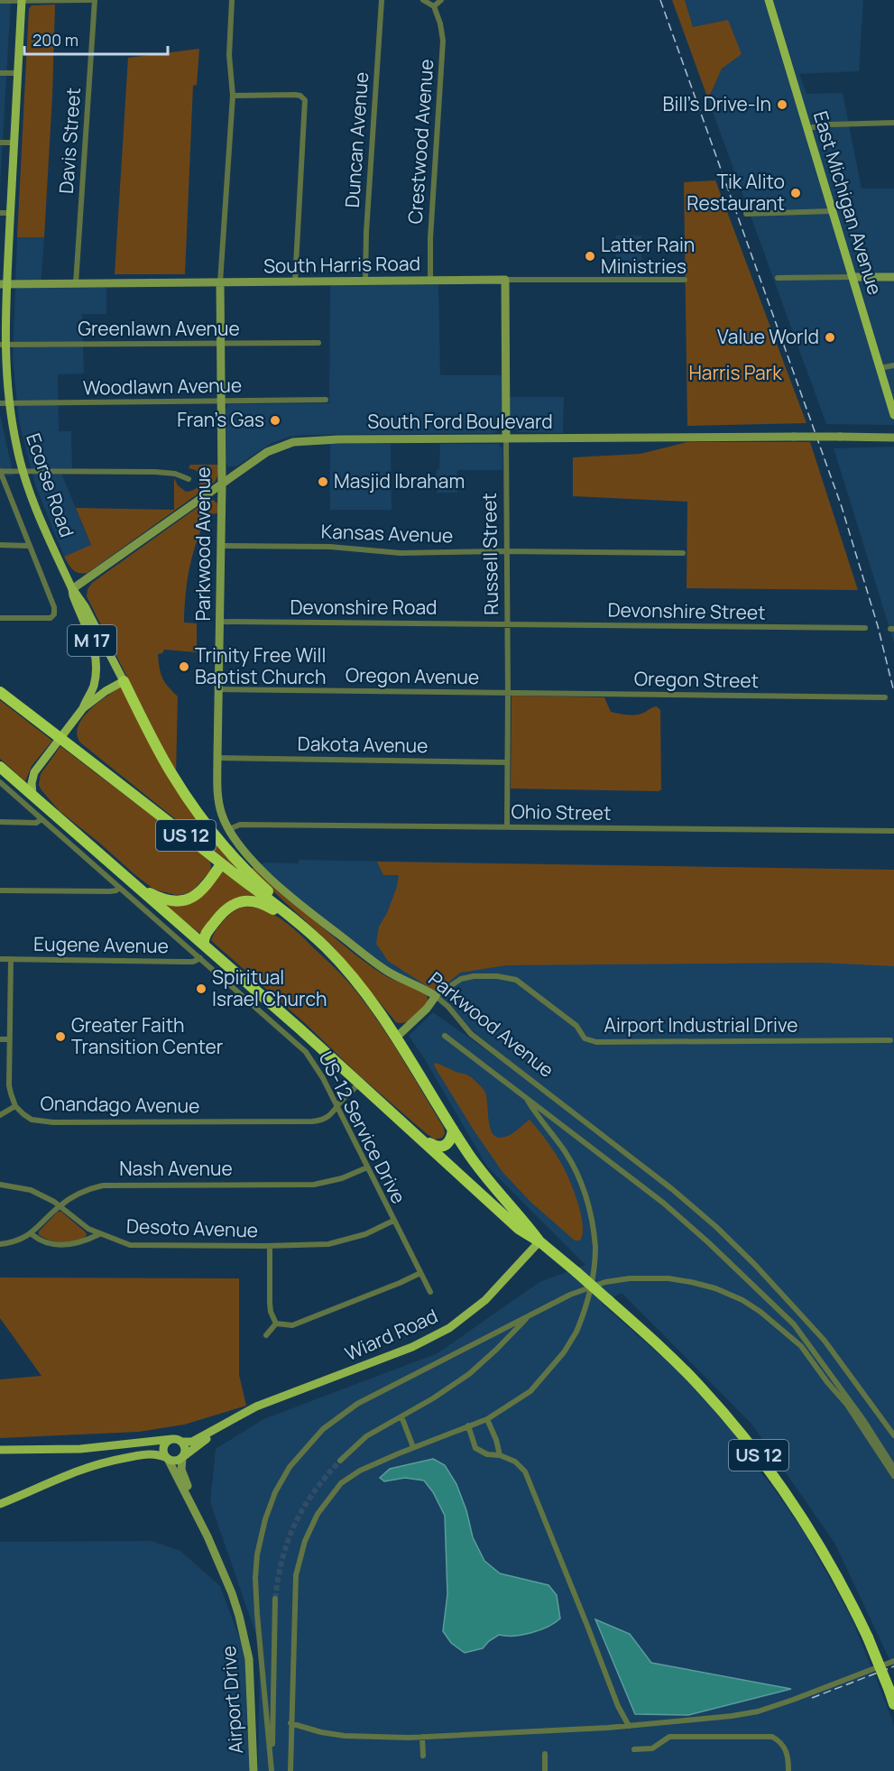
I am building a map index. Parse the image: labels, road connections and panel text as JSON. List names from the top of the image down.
{
  "streets": {
    "highway": ["US 12"],
    "main road": [
      "East Michigan Avenue",
      "Ecorse Road",
      "M 17",
      "Wiard Road"
    ],
    "street": [
      "Duncan Avenue",
      "Davis Street",
      "Crestwood Avenue",
      "South Harris Road",
      "Greenlawn Avenue",
      "Woodlawn Avenue",
      "South Ford Boulevard",
      "Kansas Avenue",
      "Parkwood Avenue",
      "Russell Street",
      "Devonshire Road",
      "Devonshire Street",
      "Oregon Avenue",
      "Oregon Street",
      "Dakota Avenue",
      "Ohio Street",
      "Eugene Avenue",
      "Airport Industrial Drive",
      "Onandago Avenue",
      "US-12 Service Drive",
      "Nash Avenue",
      "Desoto Avenue",
      "Airport Drive"
    ]
  },
  "crossings": [
    ["Duncan Avenue", "South Harris Road"],
    ["Davis Street", "South Harris Road"],
    ["Crestwood Avenue", "South Harris Road"],
    ["South Harris Road", "Ecorse Road"],
    ["South Harris Road", "Parkwood Avenue"],
    ["South Harris Road", "Russell Street"],
    ["Greenlawn Avenue", "Ecorse Road"],
    ["Greenlawn Avenue", "Parkwood Avenue"],
    ["Woodlawn Avenue", "Ecorse Road"],
    ["Woodlawn Avenue", "Parkwood Avenue"],
    ["South Ford Boulevard", "Ecorse Road"],
    ["South Ford Boulevard", "Parkwood Avenue"],
    ["South Ford Boulevard", "Russell Street"],
    ["Ecorse Road", "US 12"],
    ["Kansas Avenue", "Parkwood Avenue"],
    ["Kansas Avenue", "Russell Street"],
    ["Parkwood Avenue", "Devonshire Road"],
    ["Parkwood Avenue", "Oregon Avenue"],
    ["Parkwood Avenue", "Dakota Avenue"],
    ["Parkwood Avenue", "Ohio Street"],
    ["Parkwood Avenue", "Airport Industrial Drive"],
    ["Russell Street", "Devonshire Road"],
    ["Russell Street", "Devonshire Street"],
    ["Russell Street", "Oregon Avenue"],
    ["Russell Street", "Oregon Street"],
    ["Russell Street", "Dakota Avenue"],
    ["Russell Street", "Ohio Street"],
    ["Devonshire Road", "Devonshire Street"],
    ["Oregon Avenue", "Oregon Street"],
    ["US 12", "Airport Industrial Drive"],
    ["US 12", "Onandago Avenue"],
    ["US 12", "Wiard Road"],
    ["Eugene Avenue", "Onandago Avenue"],
    ["Eugene Avenue", "US-12 Service Drive"],
    ["Onandago Avenue", "US-12 Service Drive"],
    ["US-12 Service Drive", "Nash Avenue"],
    ["US-12 Service Drive", "Desoto Avenue"],
    ["Nash Avenue", "Desoto Avenue"],
    ["Wiard Road", "Airport Drive"]
  ],
  "parks": ["Harris Park"],
  "places": [
    "Bill's Drive-In",
    "Tik Alito Restaurant",
    "Latter Rain Ministries",
    "Value World",
    "Fran's Gas",
    "Masjid Ibraham",
    "Trinity Free Will Baptist Church",
    "Spiritual Israel Church",
    "Greater Faith Transition Center"
  ],
  "scale_bar": "200 m"
}
